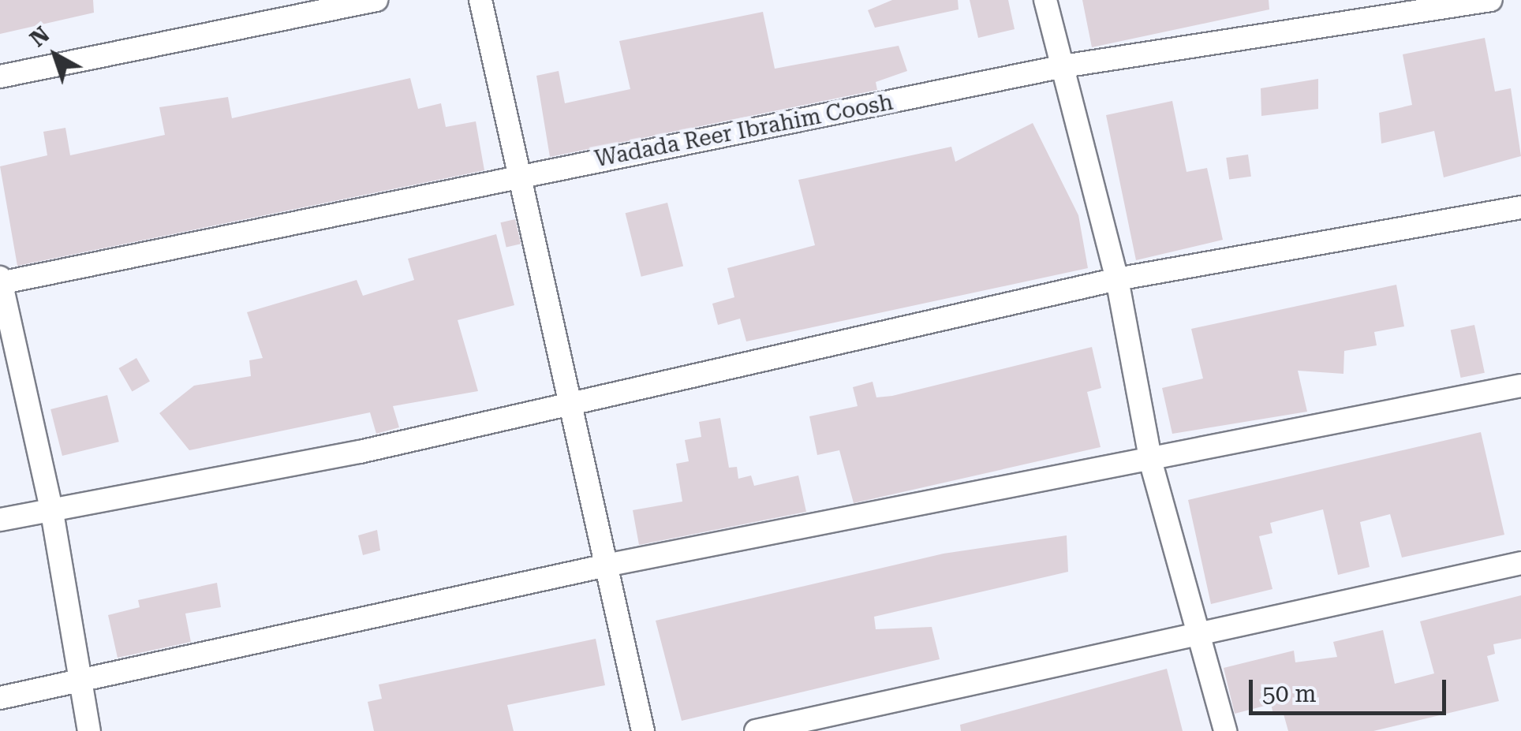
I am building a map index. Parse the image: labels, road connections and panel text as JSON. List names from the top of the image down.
{
  "streets": {
    "street": ["Wadada Reer Ibrahim Coosh"]
  },
  "scale_bar": "50 m",
  "north": "top left"
}
